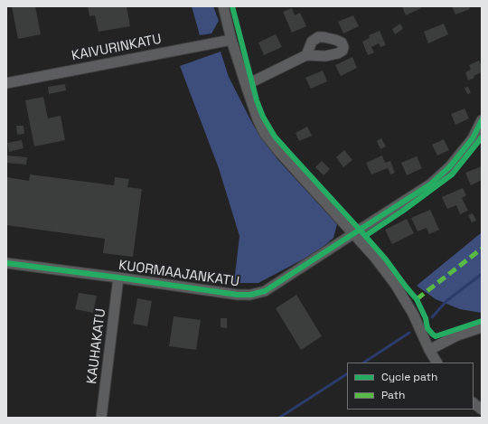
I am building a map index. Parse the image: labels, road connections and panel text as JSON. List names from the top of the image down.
{
  "streets": {
    "street": ["KAIVURINKATU", "KUORMAAJANKATU", "KAUHAKATU"]
  },
  "crossings": [
    ["KUORMAAJANKATU", "KAUHAKATU"]
  ],
  "legend": ["Cycle path", "Path"]
}
